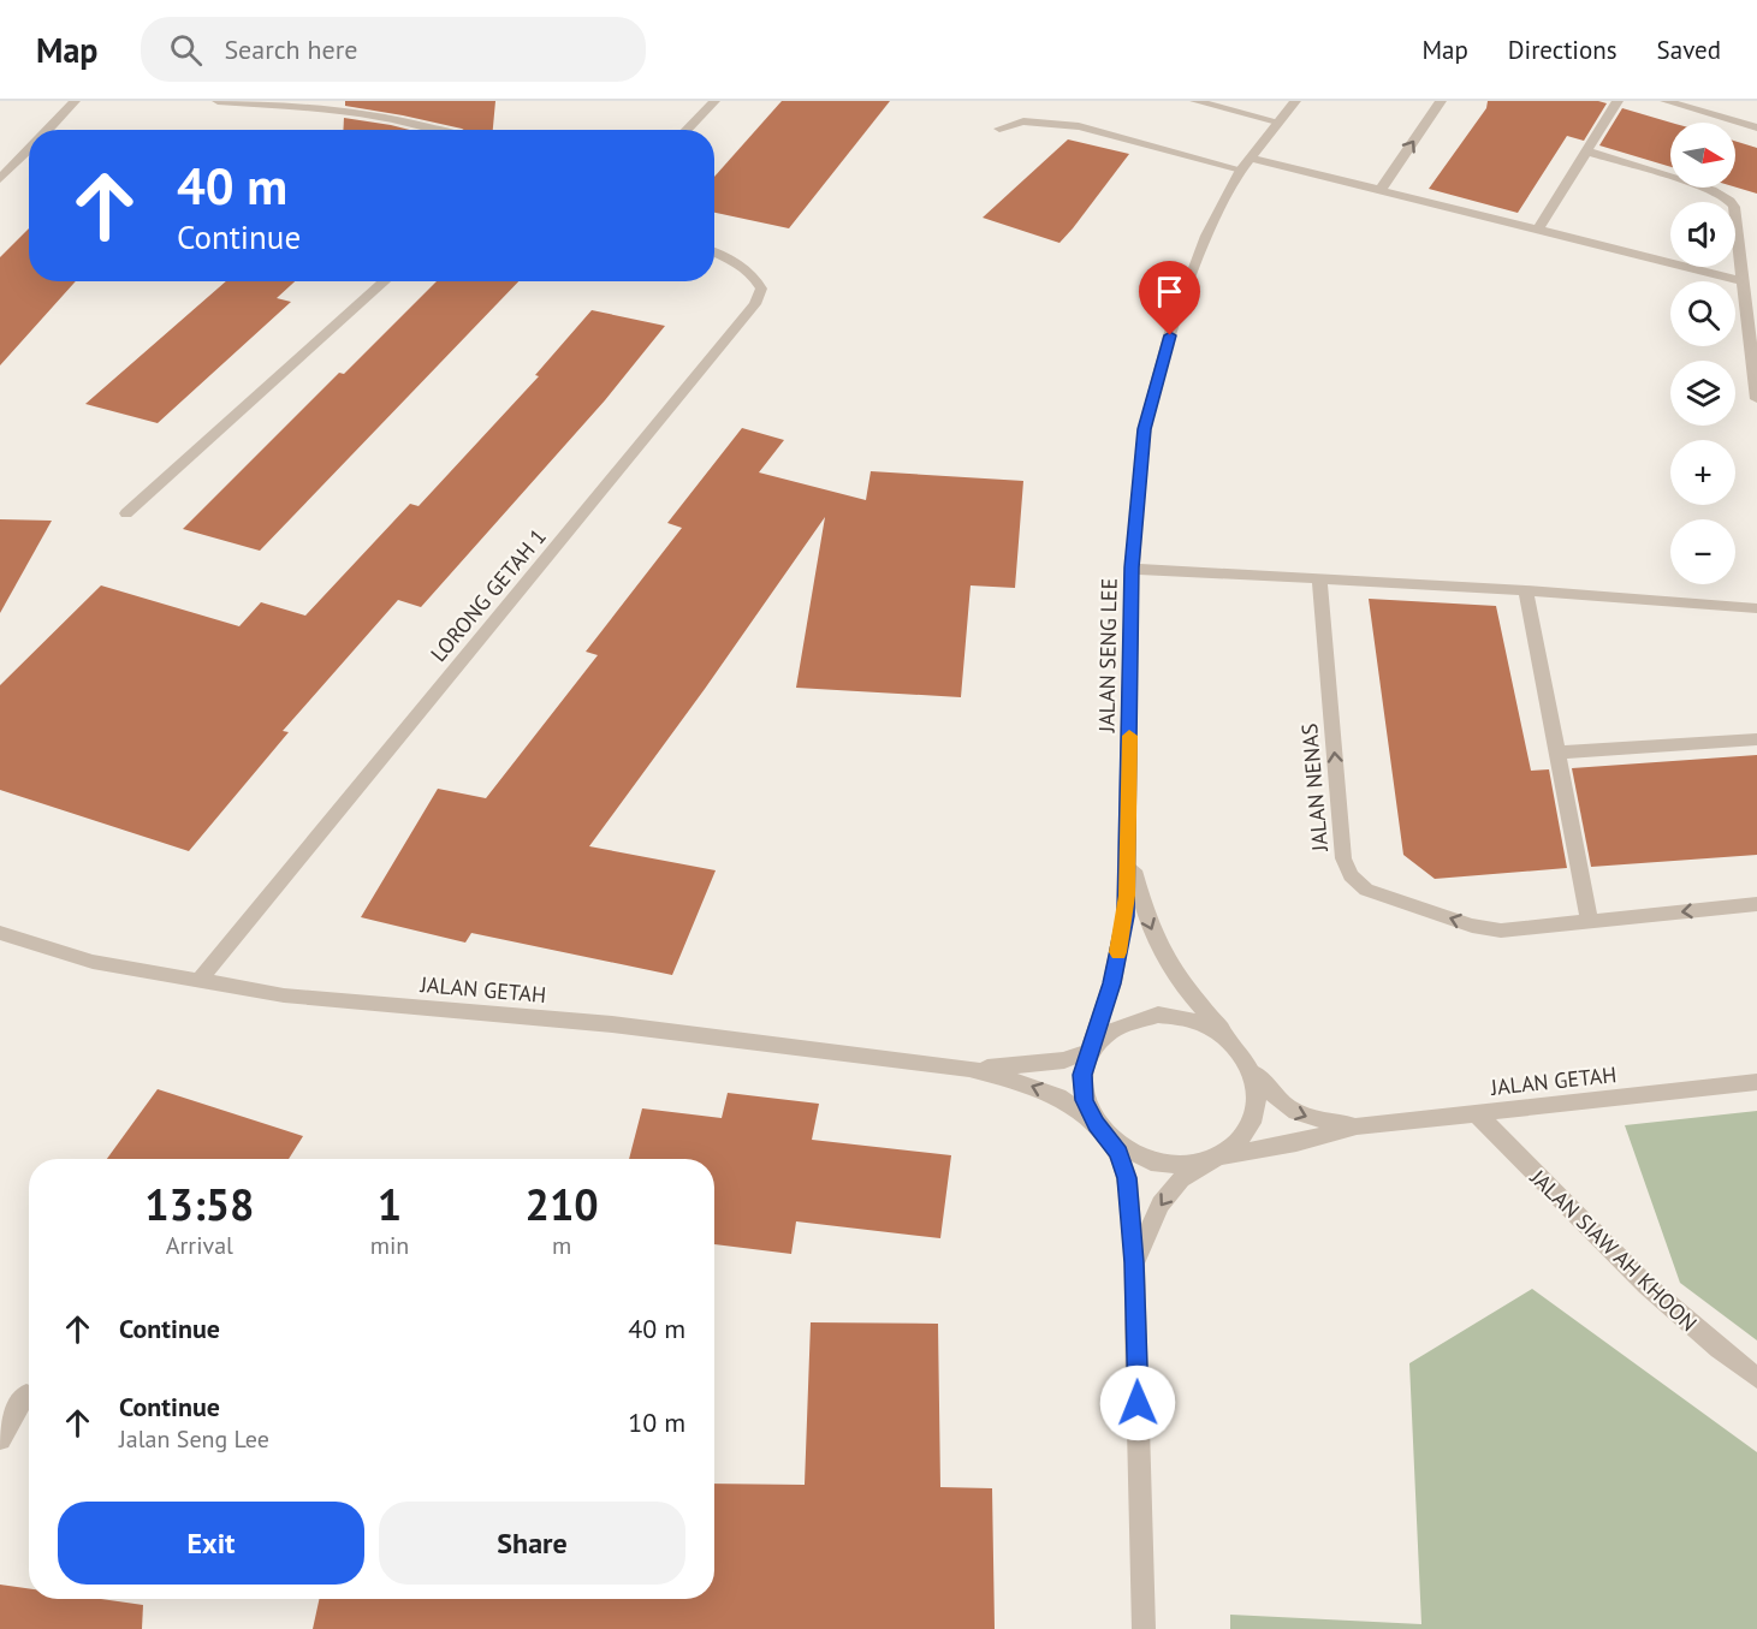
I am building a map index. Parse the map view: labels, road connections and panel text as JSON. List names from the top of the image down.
{
  "streets": {
    "street": [
      "LORONG GETAH 1",
      "JALAN SENG LEE",
      "JALAN NENAS",
      "JALAN GETAH",
      "JALAN SIAW AH KHOON"
    ]
  },
  "crossings": [
    ["LORONG GETAH 1", "JALAN GETAH"],
    ["JALAN SENG LEE", "JALAN GETAH"],
    ["JALAN GETAH", "JALAN SIAW AH KHOON"]
  ],
  "north": "right",
  "page": {
    "header": "Map",
    "search": "Search here",
    "nav": ["Map", "Directions", "Saved"],
    "map_buttons": ["+", "−"],
    "turn": ["40 m", "Continue"],
    "eta": [
      "13:58",
      "Arrival",
      "1",
      "min",
      "210",
      "m"
    ],
    "list": [
      {
        "name": "Continue",
        "value": "40 m"
      },
      {
        "name": "Continue",
        "note": "Jalan Seng Lee",
        "value": "10 m"
      }
    ],
    "buttons": ["Exit", "Share"]
  }
}
